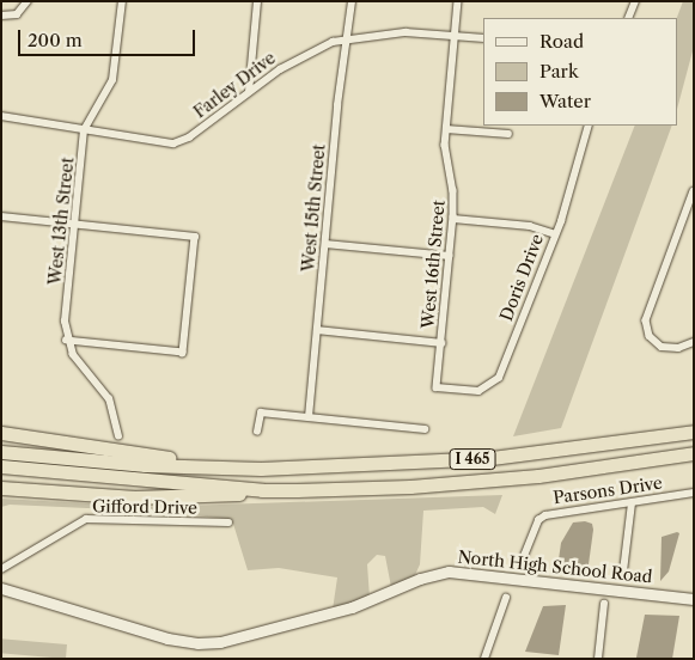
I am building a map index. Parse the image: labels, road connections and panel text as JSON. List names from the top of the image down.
{
  "streets": {
    "highway": ["I 465"],
    "street": [
      "Farley Drive",
      "West 15th Street",
      "West 13th Street",
      "West 16th Street",
      "Doris Drive",
      "Parsons Drive",
      "Gifford Drive",
      "North High School Road"
    ]
  },
  "crossings": [
    ["Farley Drive", "West 15th Street"],
    ["Farley Drive", "West 13th Street"],
    ["Farley Drive", "West 16th Street"],
    ["West 16th Street", "Doris Drive"]
  ],
  "legend": ["Road", "Park", "Water"],
  "scale_bar": "200 m"
}
